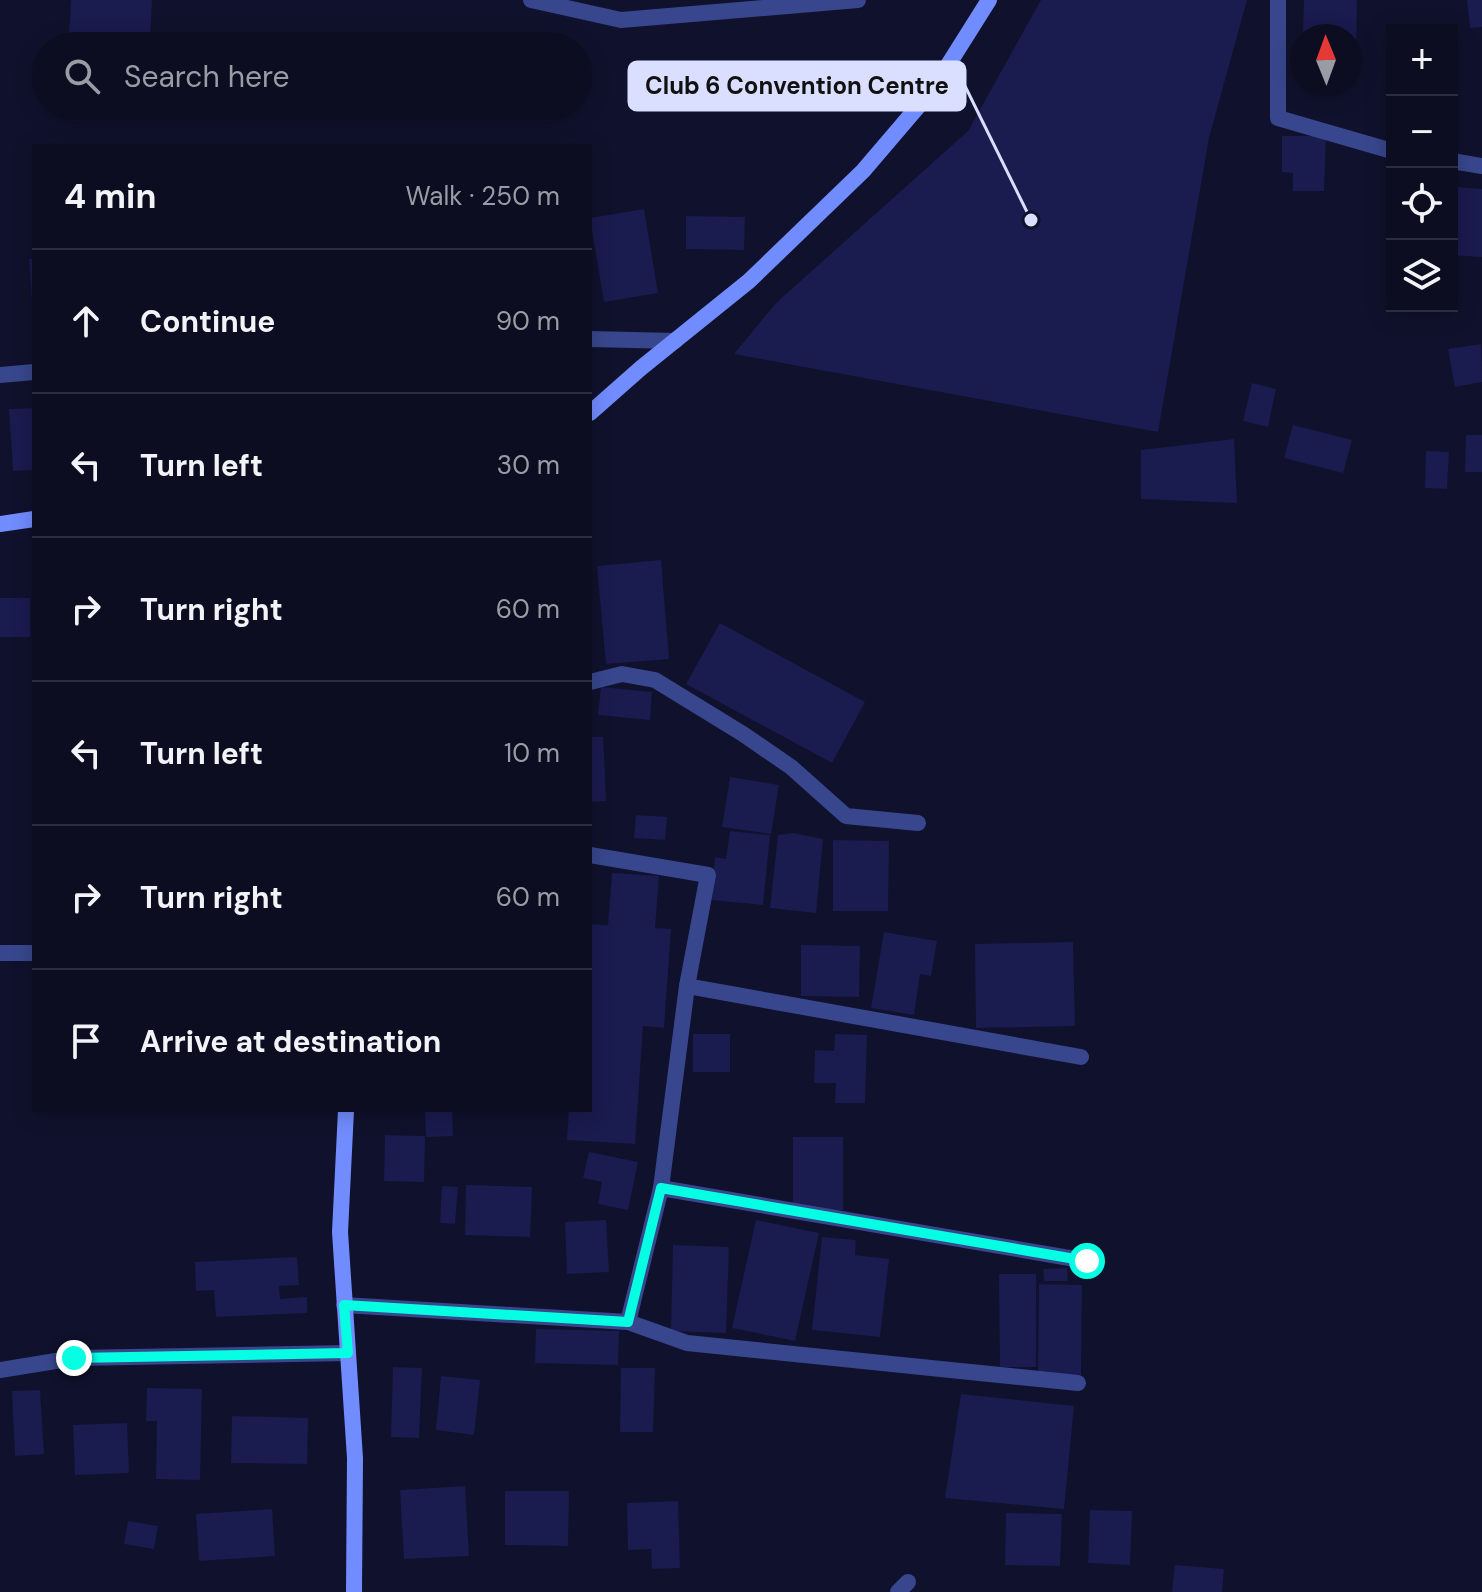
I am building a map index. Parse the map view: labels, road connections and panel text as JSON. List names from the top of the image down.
{
  "places": ["Club 6 Convention Centre"],
  "north": "top",
  "page": {
    "map_buttons": ["+", "−"],
    "search": "Search here",
    "heading": ["4 min", "Walk · 250 m"],
    "list": [
      ["Continue", "90 m"],
      ["Turn left", "30 m"],
      ["Turn right", "60 m"],
      ["Turn left", "10 m"],
      ["Turn right", "60 m"],
      "Arrive at destination"
    ]
  }
}
